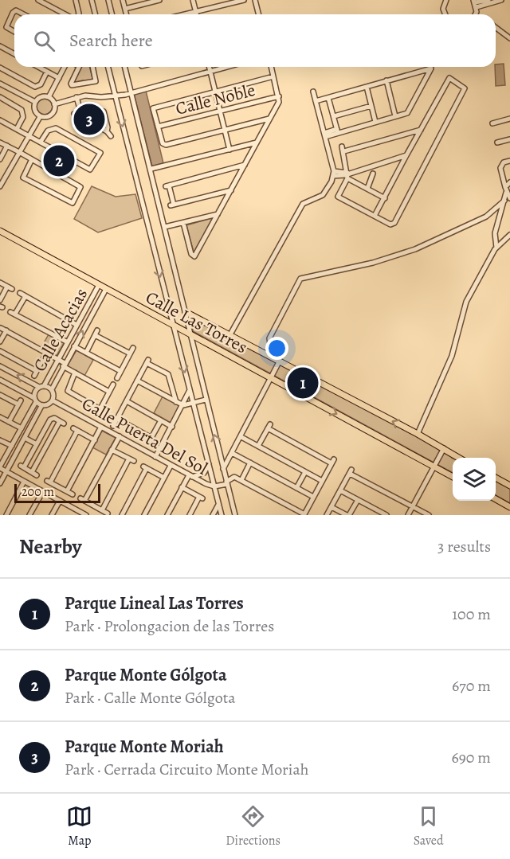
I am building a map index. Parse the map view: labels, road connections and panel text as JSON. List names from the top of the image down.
{
  "streets": {
    "main road": ["Calle Las Torres"],
    "street": ["Calle Noble", "Calle Acacias", "Calle Puerta Del Sol"]
  },
  "crossings": [
    ["Calle Las Torres", "Calle Acacias"],
    ["Calle Acacias", "Calle Puerta Del Sol"]
  ],
  "scale_bar": "200 m",
  "page": {
    "search": "Search here",
    "pins": ["3", "2", "1"],
    "scale": "200 m",
    "heading": ["Nearby", "3 results"],
    "list": [
      {
        "mark": "1",
        "name": "Parque Lineal Las Torres",
        "note": "Park · Prolongacion de las Torres",
        "value": "100 m"
      },
      {
        "mark": "2",
        "name": "Parque Monte Gólgota",
        "note": "Park · Calle Monte Gólgota",
        "value": "670 m"
      },
      {
        "mark": "3",
        "name": "Parque Monte Moriah",
        "note": "Park · Cerrada Circuito Monte Moriah",
        "value": "690 m"
      }
    ],
    "nav": ["Map", "Directions", "Saved"]
  }
}
